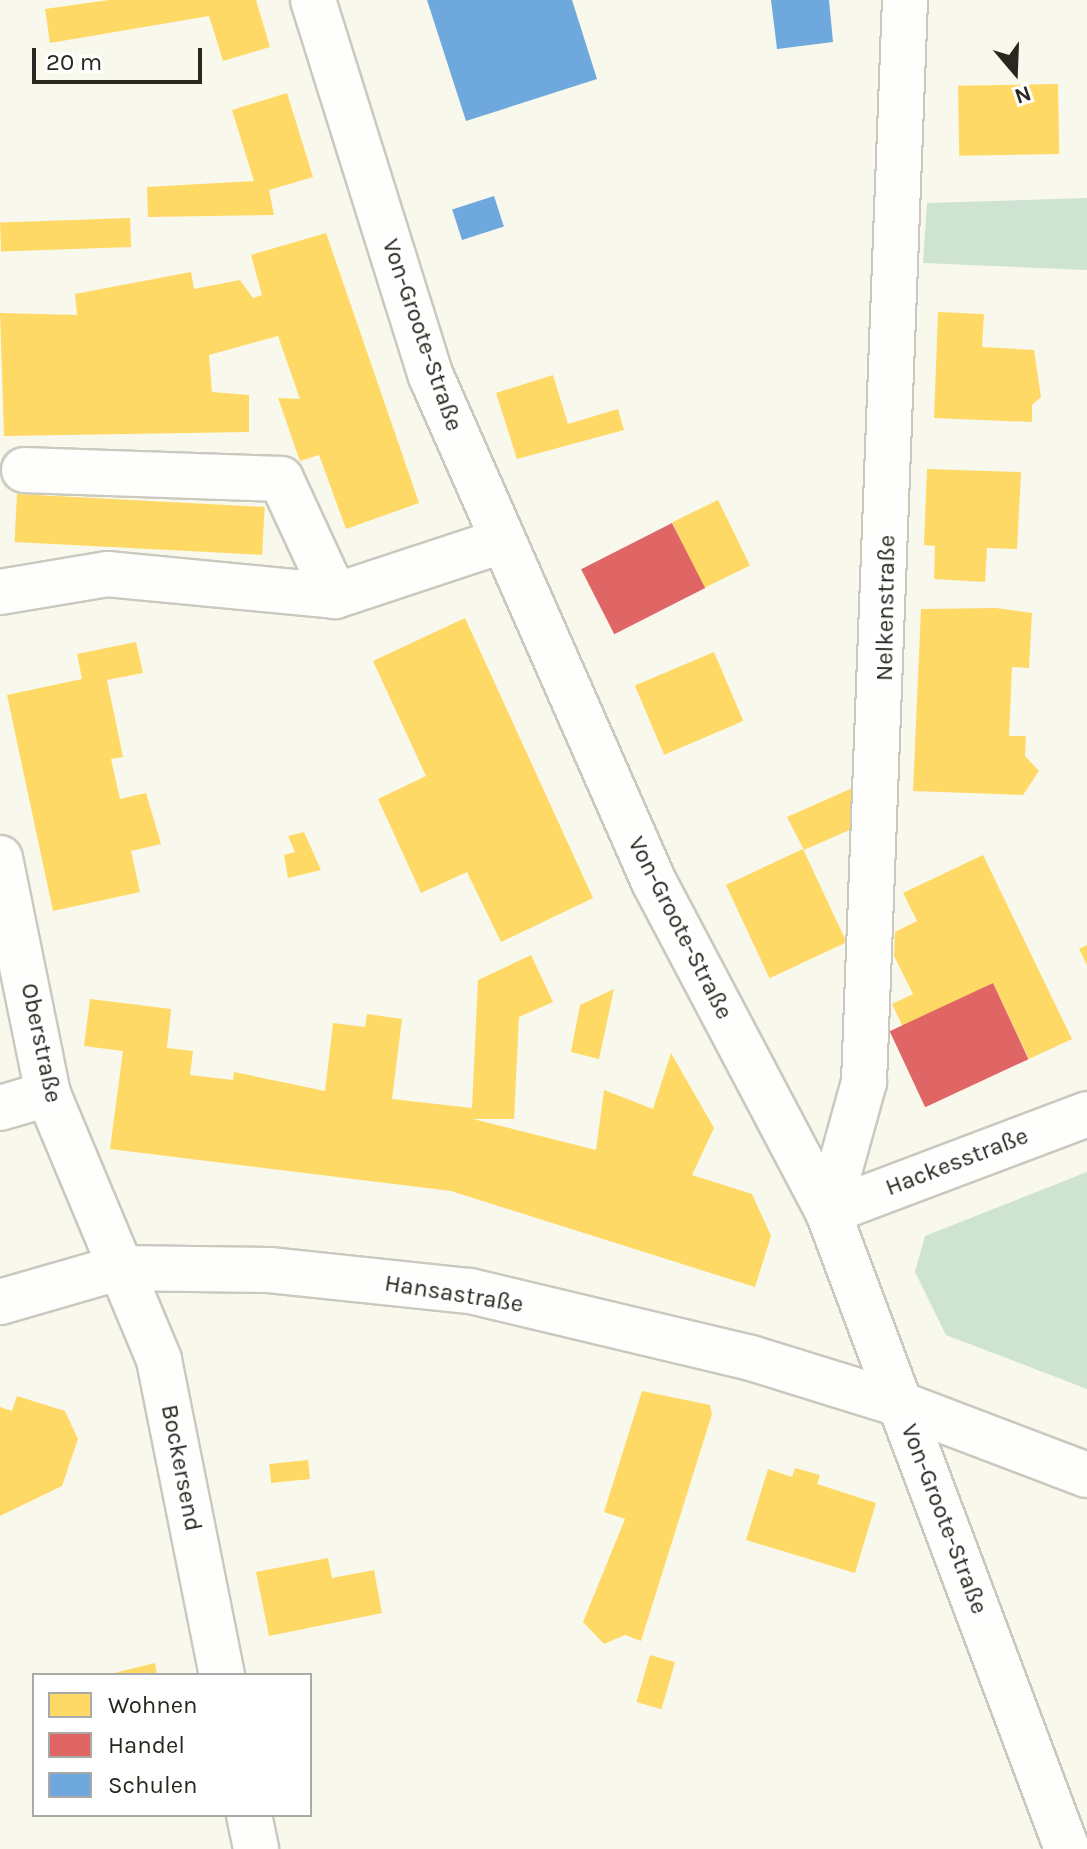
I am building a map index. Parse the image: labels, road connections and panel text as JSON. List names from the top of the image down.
{
  "streets": {
    "street": [
      "Von-Groote-Straße",
      "Nelkenstraße",
      "Oberstraße",
      "Hackesstraße",
      "Hansastraße",
      "Bockersend"
    ]
  },
  "crossings": [
    ["Von-Groote-Straße", "Nelkenstraße"],
    ["Von-Groote-Straße", "Hackesstraße"],
    ["Von-Groote-Straße", "Hansastraße"],
    ["Nelkenstraße", "Hackesstraße"],
    ["Oberstraße", "Hansastraße"],
    ["Oberstraße", "Bockersend"],
    ["Hansastraße", "Bockersend"]
  ],
  "legend": ["Wohnen", "Handel", "Schulen"],
  "scale_bar": "20 m",
  "north": "bottom"
}
